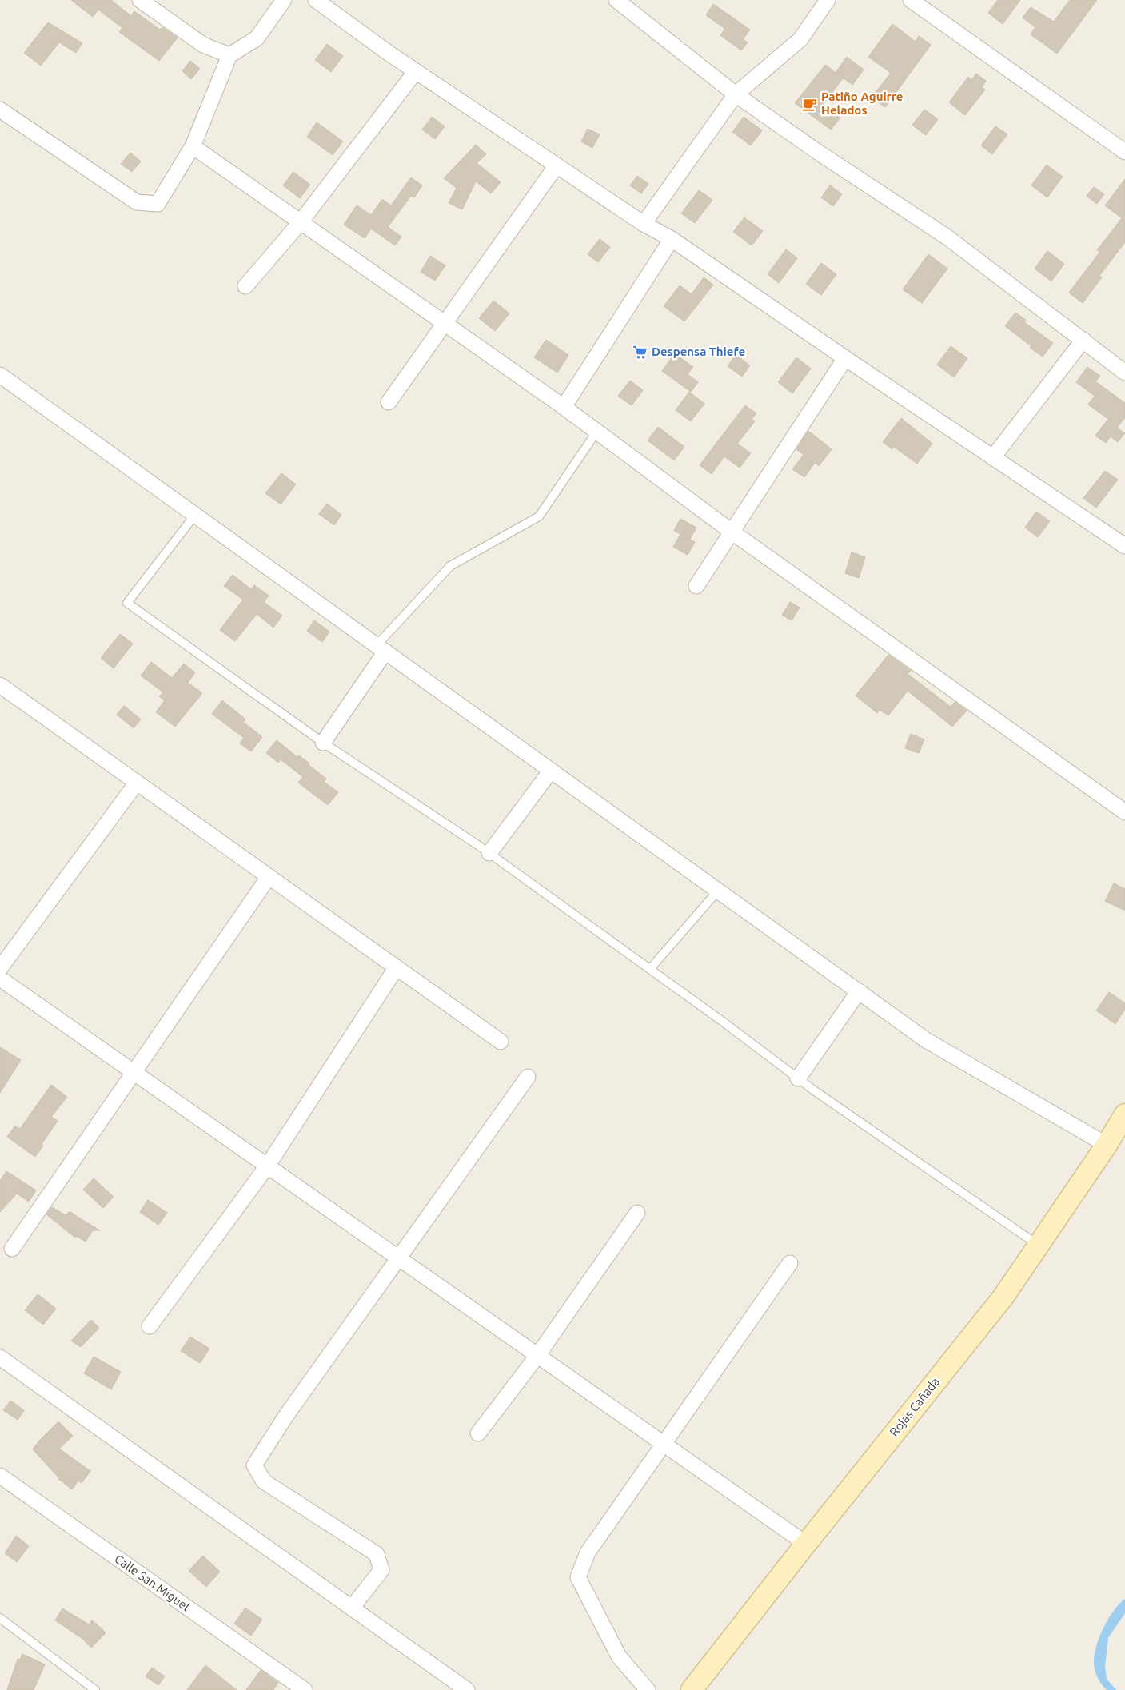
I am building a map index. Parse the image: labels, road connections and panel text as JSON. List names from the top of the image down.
{
  "streets": {
    "main road": ["Rojas Cañada"],
    "street": ["Calle San Miguel"]
  },
  "places": {
    "cafe": ["Patiño Aguirre Helados"],
    "supermarket": ["Despensa Thiefe"]
  }
}
